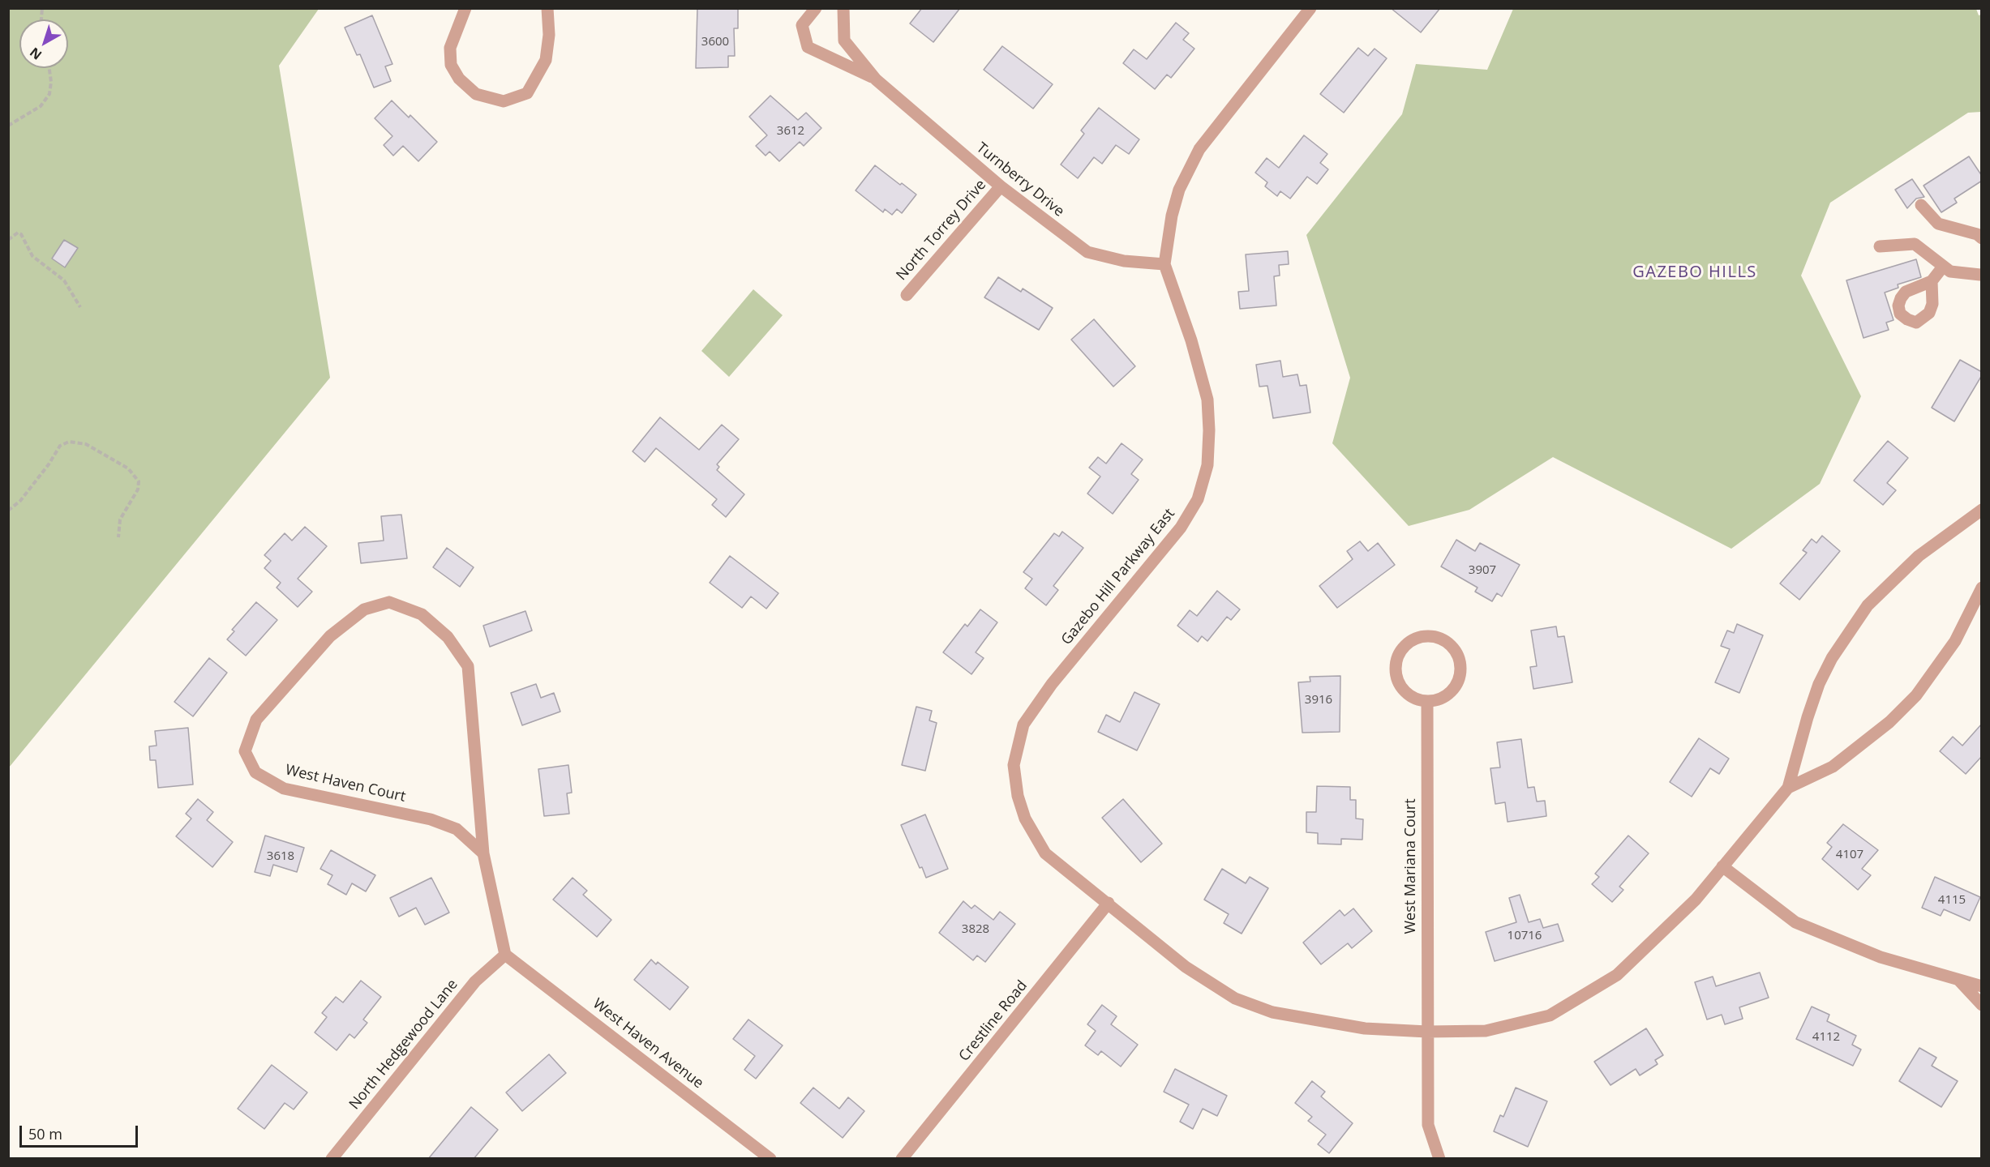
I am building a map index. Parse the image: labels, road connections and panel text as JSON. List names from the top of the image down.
{
  "streets": {
    "street": [
      "Turnberry Drive",
      "North Torrey Drive",
      "Gazebo Hill Parkway East",
      "West Haven Court",
      "West Mariana Court",
      "Crestline Road",
      "West Haven Avenue",
      "North Hedgewood Lane"
    ]
  },
  "crossings": [
    ["Turnberry Drive", "North Torrey Drive"],
    ["Turnberry Drive", "Gazebo Hill Parkway East"],
    ["Gazebo Hill Parkway East", "West Mariana Court"],
    ["Gazebo Hill Parkway East", "Crestline Road"],
    ["West Haven Court", "West Haven Avenue"],
    ["West Haven Court", "North Hedgewood Lane"],
    ["West Haven Avenue", "North Hedgewood Lane"]
  ],
  "districts": ["GAZEBO HILLS"],
  "house_numbers": [
    "3600",
    "3612",
    "3907",
    "3916",
    "4107",
    "3618",
    "4115",
    "3828",
    "10716",
    "4112"
  ],
  "scale_bar": "50 m",
  "north": "bottom left"
}
